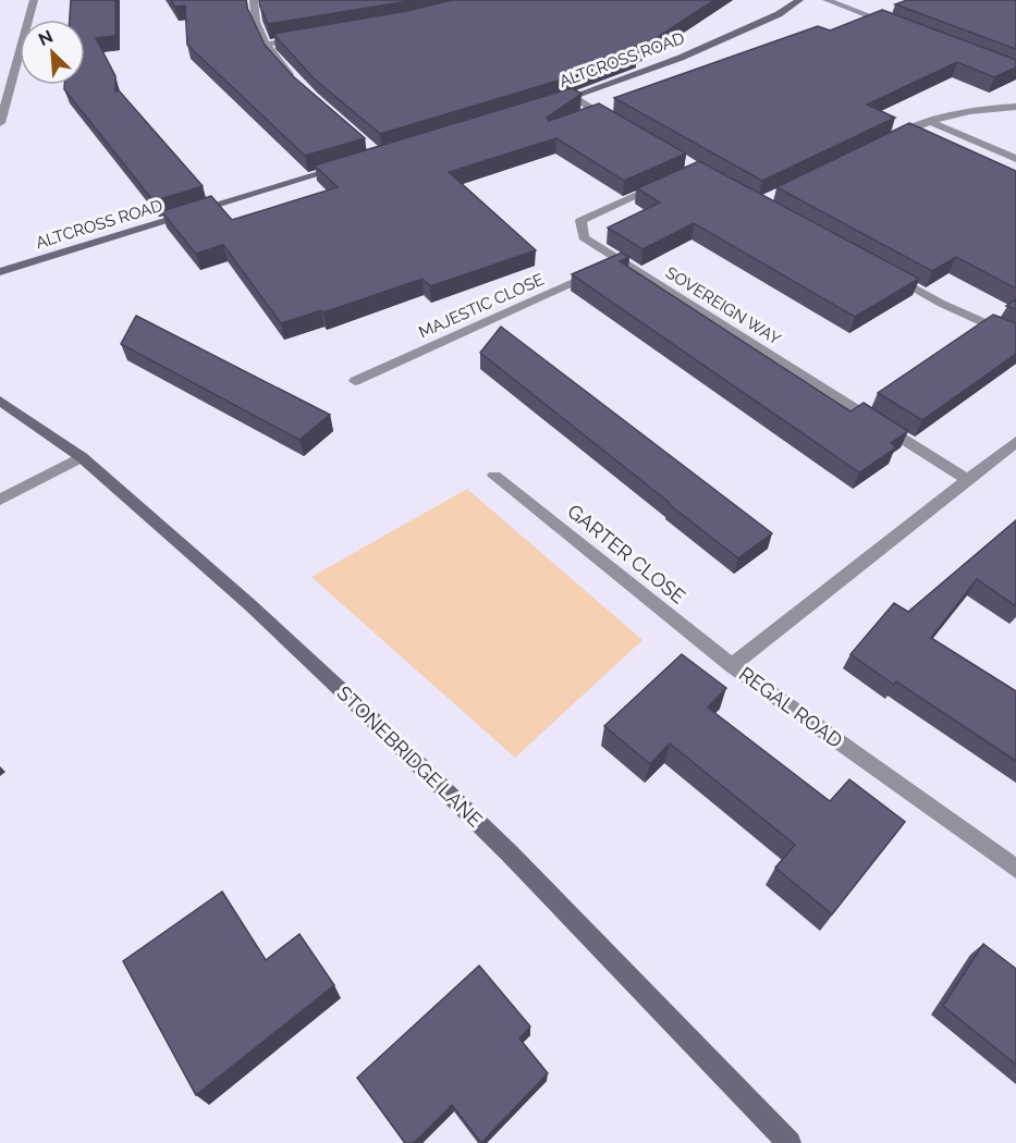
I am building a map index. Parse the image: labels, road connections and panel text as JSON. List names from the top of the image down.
{
  "streets": {
    "street": [
      "ALTCROSS ROAD",
      "MAJESTIC CLOSE",
      "SOVEREIGN WAY",
      "GARTER CLOSE",
      "REGAL ROAD",
      "STONEBRIDGE LANE"
    ]
  },
  "crossings": [
    ["MAJESTIC CLOSE", "SOVEREIGN WAY"],
    ["SOVEREIGN WAY", "REGAL ROAD"],
    ["GARTER CLOSE", "REGAL ROAD"]
  ],
  "north": "top left"
}
